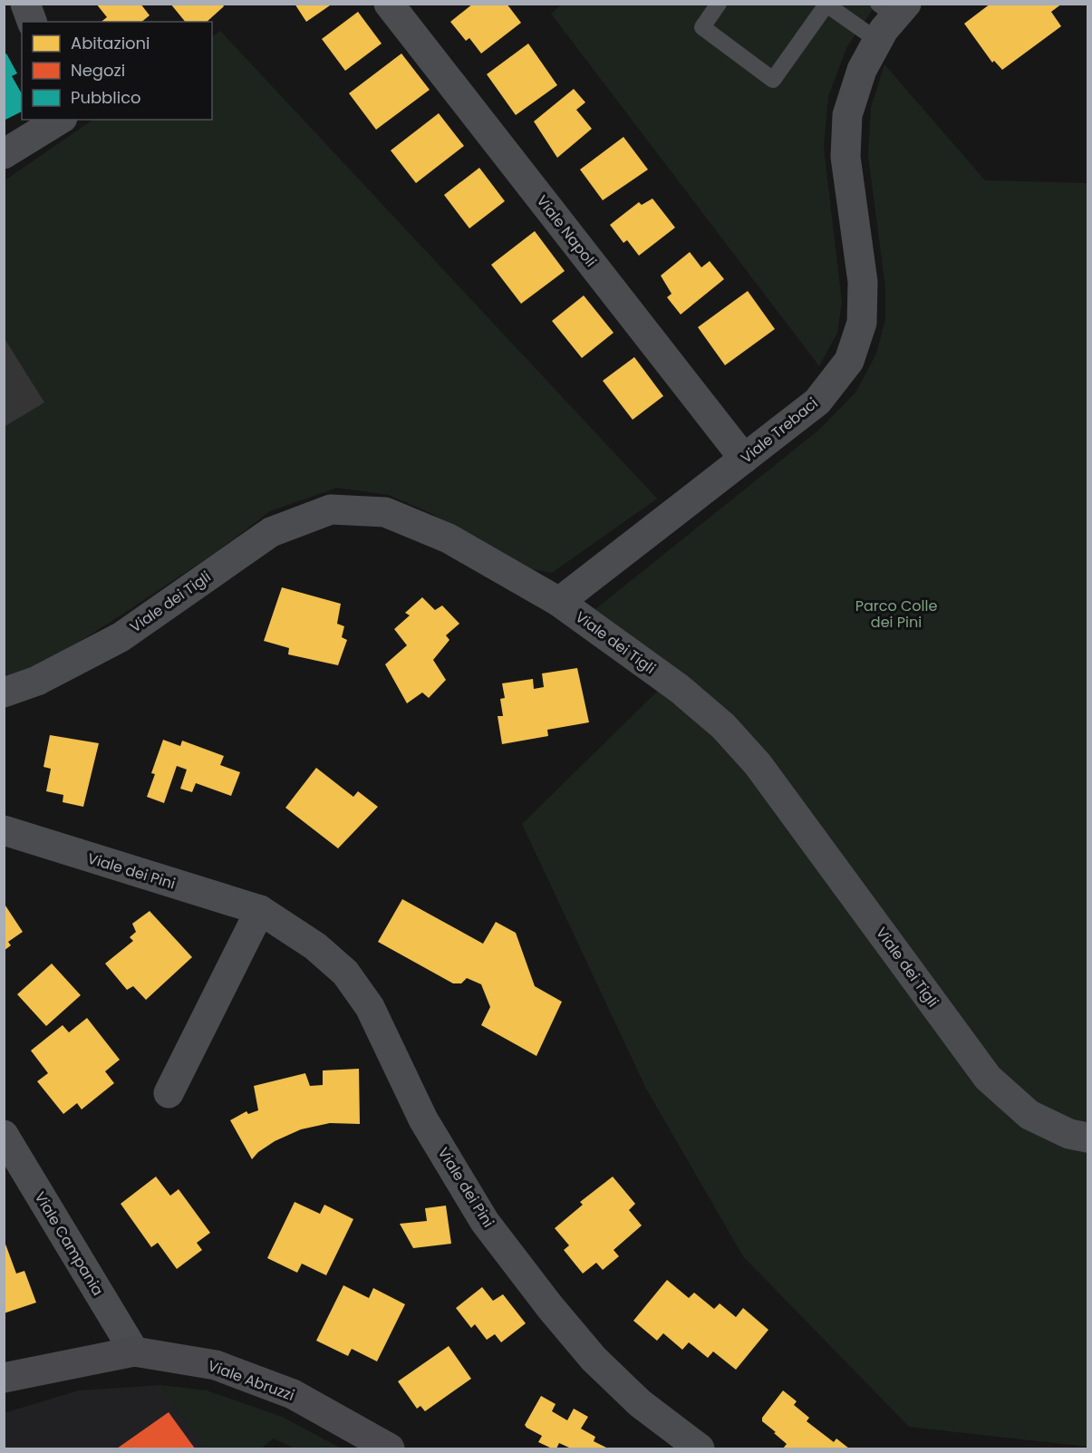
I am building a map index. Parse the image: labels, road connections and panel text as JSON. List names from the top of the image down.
{
  "streets": {
    "street": [
      "Viale Napoli",
      "Viale Trebaci",
      "Viale dei Tigli",
      "Viale dei Pini",
      "Viale Campania",
      "Viale Abruzzi"
    ]
  },
  "crossings": [
    ["Viale Napoli", "Viale Trebaci"],
    ["Viale Trebaci", "Viale dei Tigli"],
    ["Viale Campania", "Viale Abruzzi"]
  ],
  "parks": ["Parco Colle dei Pini"],
  "legend": ["Abitazioni", "Negozi", "Pubblico"]
}
